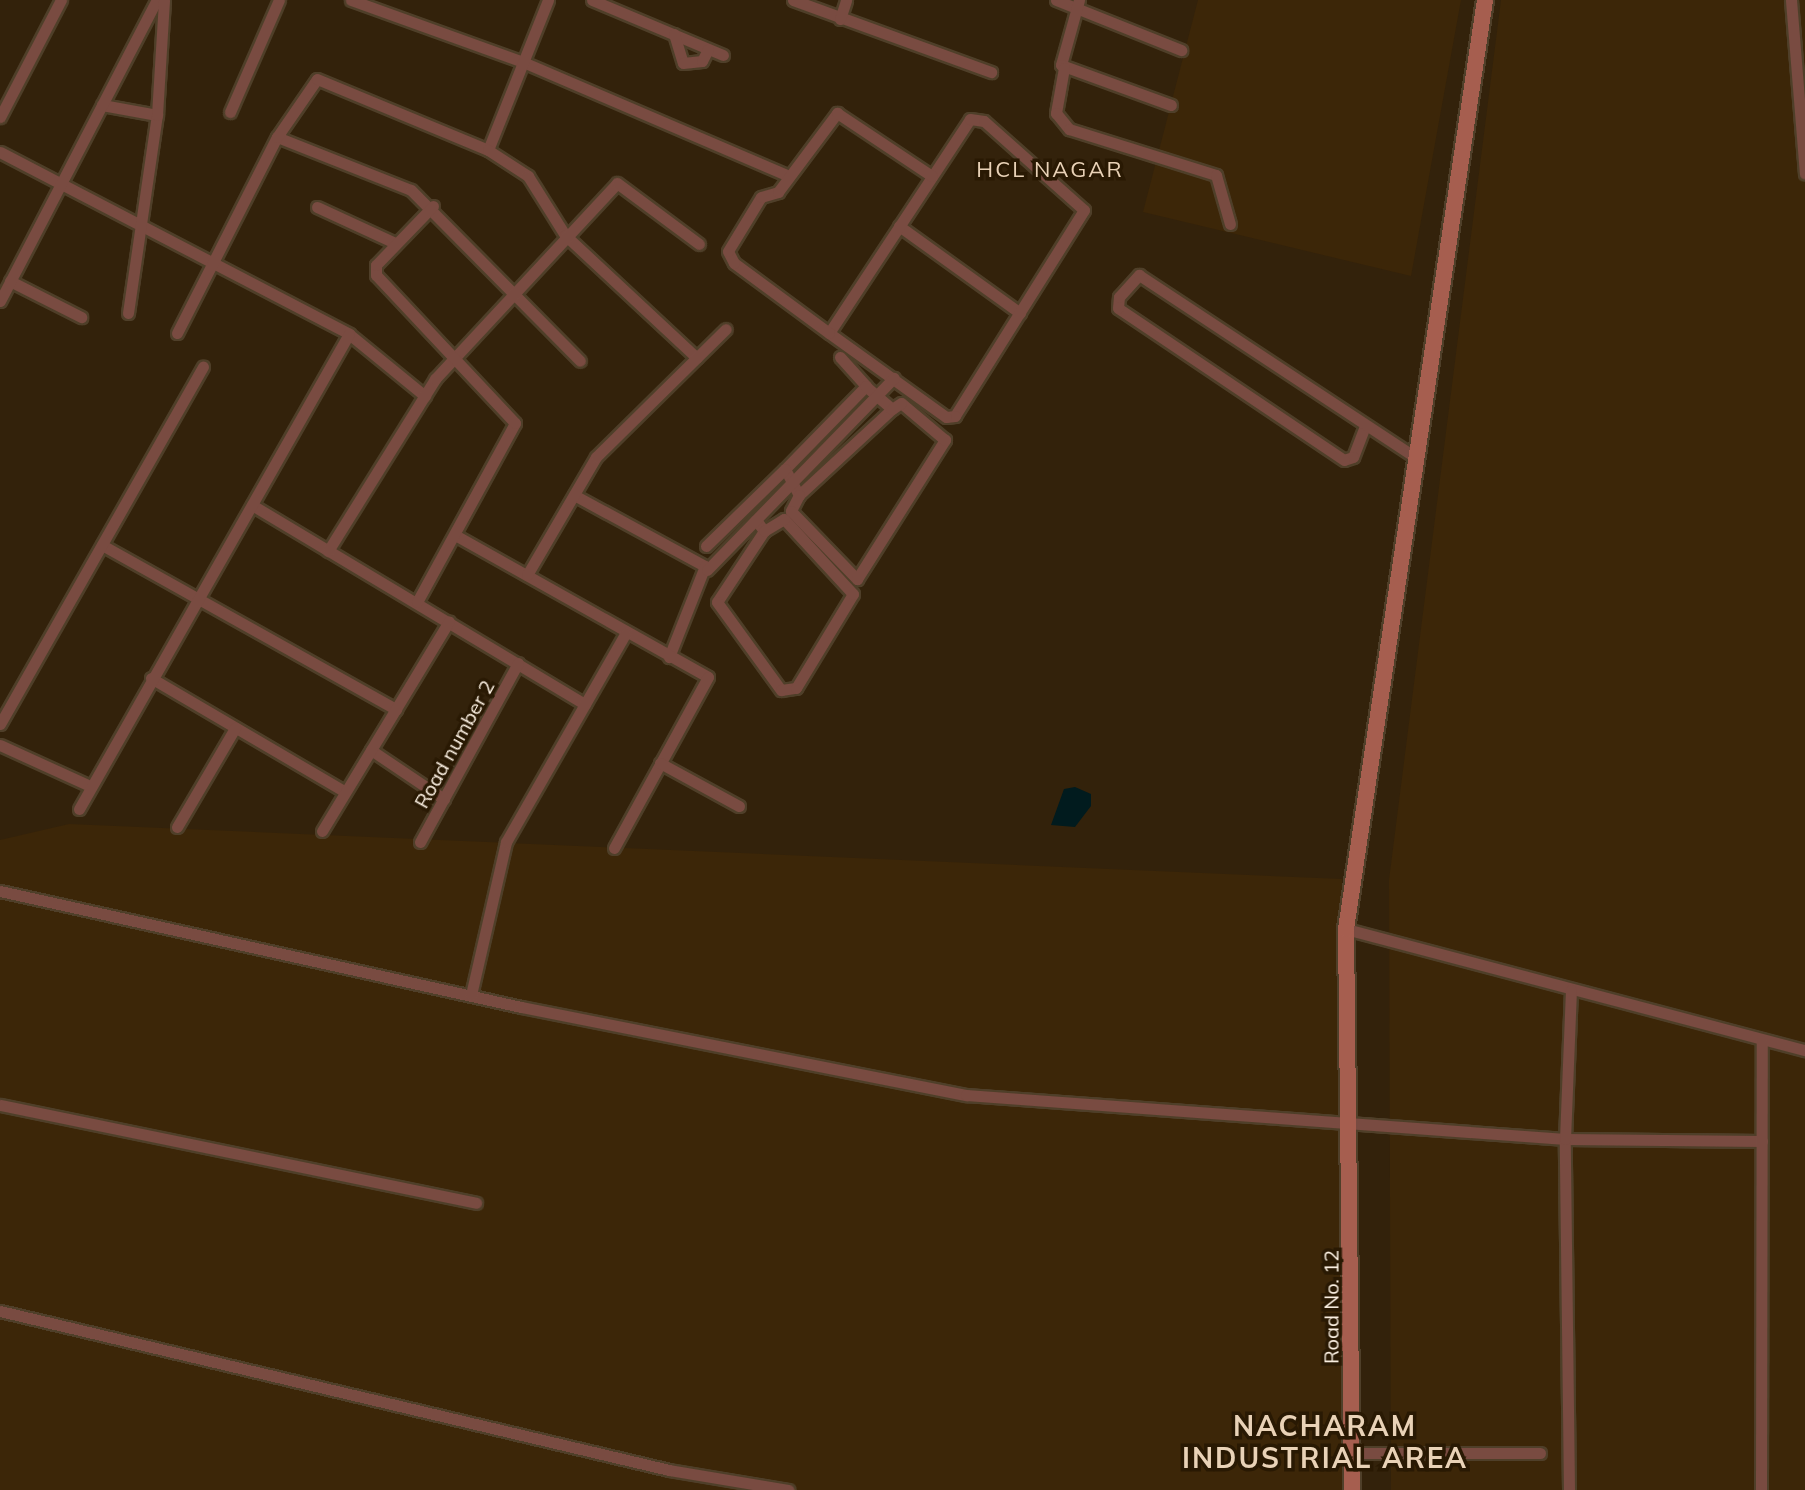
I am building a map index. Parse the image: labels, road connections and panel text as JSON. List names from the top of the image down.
{
  "streets": {
    "street": ["Road number 2", "Road No. 12"]
  },
  "districts": ["HCL NAGAR", "NACHARAM INDUSTRIAL AREA"]
}
